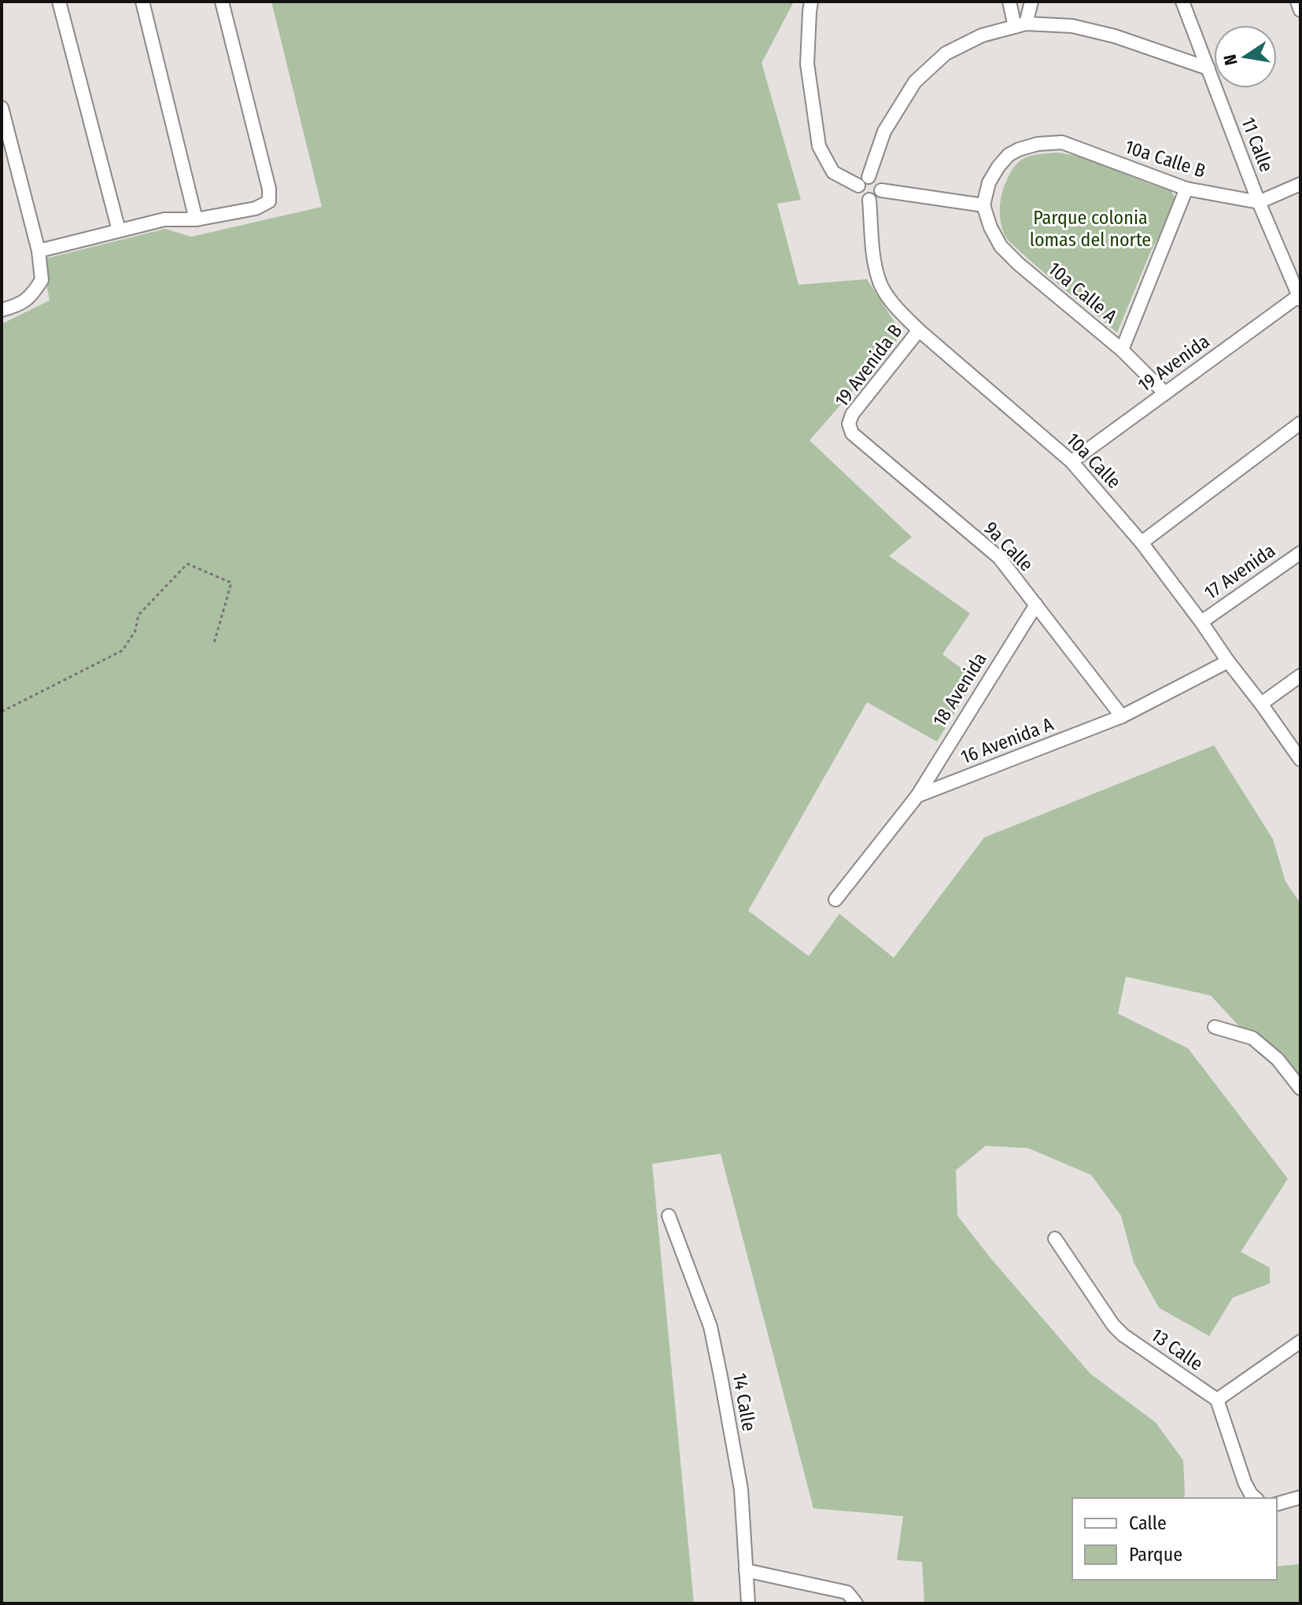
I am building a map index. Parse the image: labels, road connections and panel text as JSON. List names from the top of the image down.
{
  "streets": {
    "street": [
      "11 Calle",
      "10a Calle B",
      "10a Calle A",
      "19 Avenida",
      "19 Avenida B",
      "10a Calle",
      "9a Calle",
      "17 Avenida",
      "18 Avenida",
      "16 Avenida A",
      "13 Calle",
      "14 Calle"
    ]
  },
  "crossings": [
    ["11 Calle", "10a Calle B"],
    ["11 Calle", "19 Avenida"],
    ["10a Calle B", "10a Calle A"],
    ["10a Calle A", "19 Avenida"],
    ["19 Avenida", "10a Calle"],
    ["19 Avenida B", "10a Calle"],
    ["19 Avenida B", "9a Calle"],
    ["10a Calle", "17 Avenida"],
    ["10a Calle", "16 Avenida A"],
    ["9a Calle", "18 Avenida"],
    ["9a Calle", "16 Avenida A"],
    ["18 Avenida", "16 Avenida A"]
  ],
  "parks": ["Parque colonia lomas del norte"],
  "legend": ["Calle", "Parque"],
  "north": "left"
}
